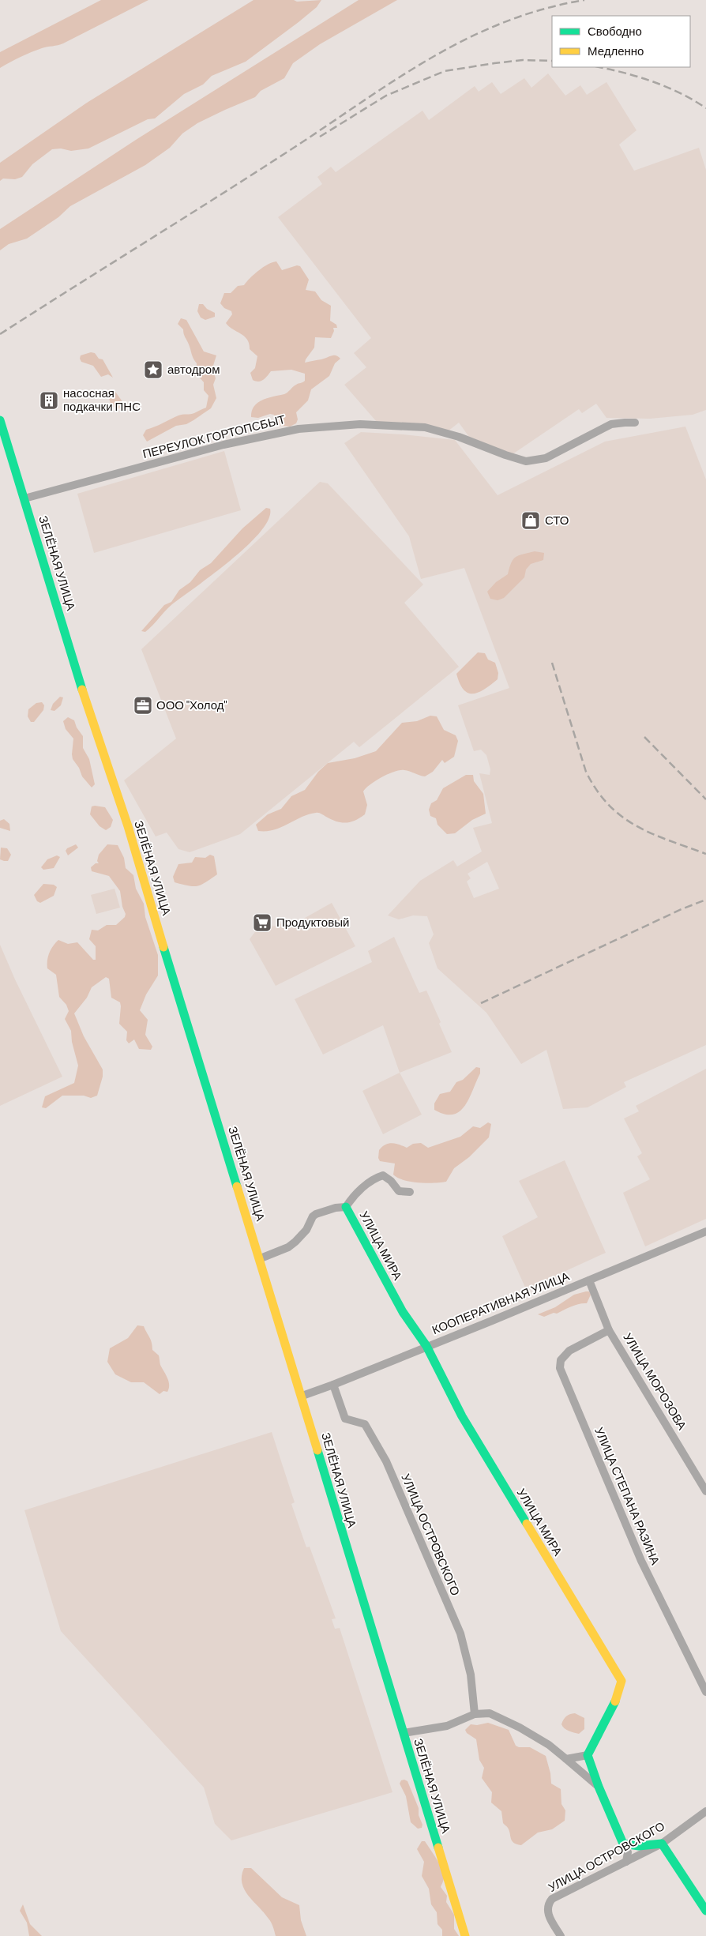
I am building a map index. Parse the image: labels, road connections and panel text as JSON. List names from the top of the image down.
{
  "streets": {
    "street": [
      "ПЕРЕУЛОК ГОРТОПСБЫТ",
      "ЗЕЛЁНАЯ УЛИЦА",
      "УЛИЦА МИРА",
      "КООПЕРАТИВНАЯ УЛИЦА",
      "УЛИЦА МОРОЗОВА",
      "УЛИЦА СТЕПАНА РАЗИНА",
      "УЛИЦА ОСТРОВСКОГО"
    ]
  },
  "crossings": [
    ["ПЕРЕУЛОК ГОРТОПСБЫТ", "ЗЕЛЁНАЯ УЛИЦА"],
    ["ЗЕЛЁНАЯ УЛИЦА", "УЛИЦА МИРА"],
    ["ЗЕЛЁНАЯ УЛИЦА", "КООПЕРАТИВНАЯ УЛИЦА"],
    ["УЛИЦА МИРА", "КООПЕРАТИВНАЯ УЛИЦА"],
    ["КООПЕРАТИВНАЯ УЛИЦА", "УЛИЦА МОРОЗОВА"],
    ["КООПЕРАТИВНАЯ УЛИЦА", "УЛИЦА ОСТРОВСКОГО"],
    ["УЛИЦА МОРОЗОВА", "УЛИЦА СТЕПАНА РАЗИНА"]
  ],
  "places": {
    "place": ["автодром"],
    "building": ["насосная подкачки ПНС"],
    "shop": ["СТО"],
    "office": ["ООО \"Холод\""],
    "supermarket": ["Продуктовый"]
  },
  "legend": ["Свободно", "Медленно"]
}
